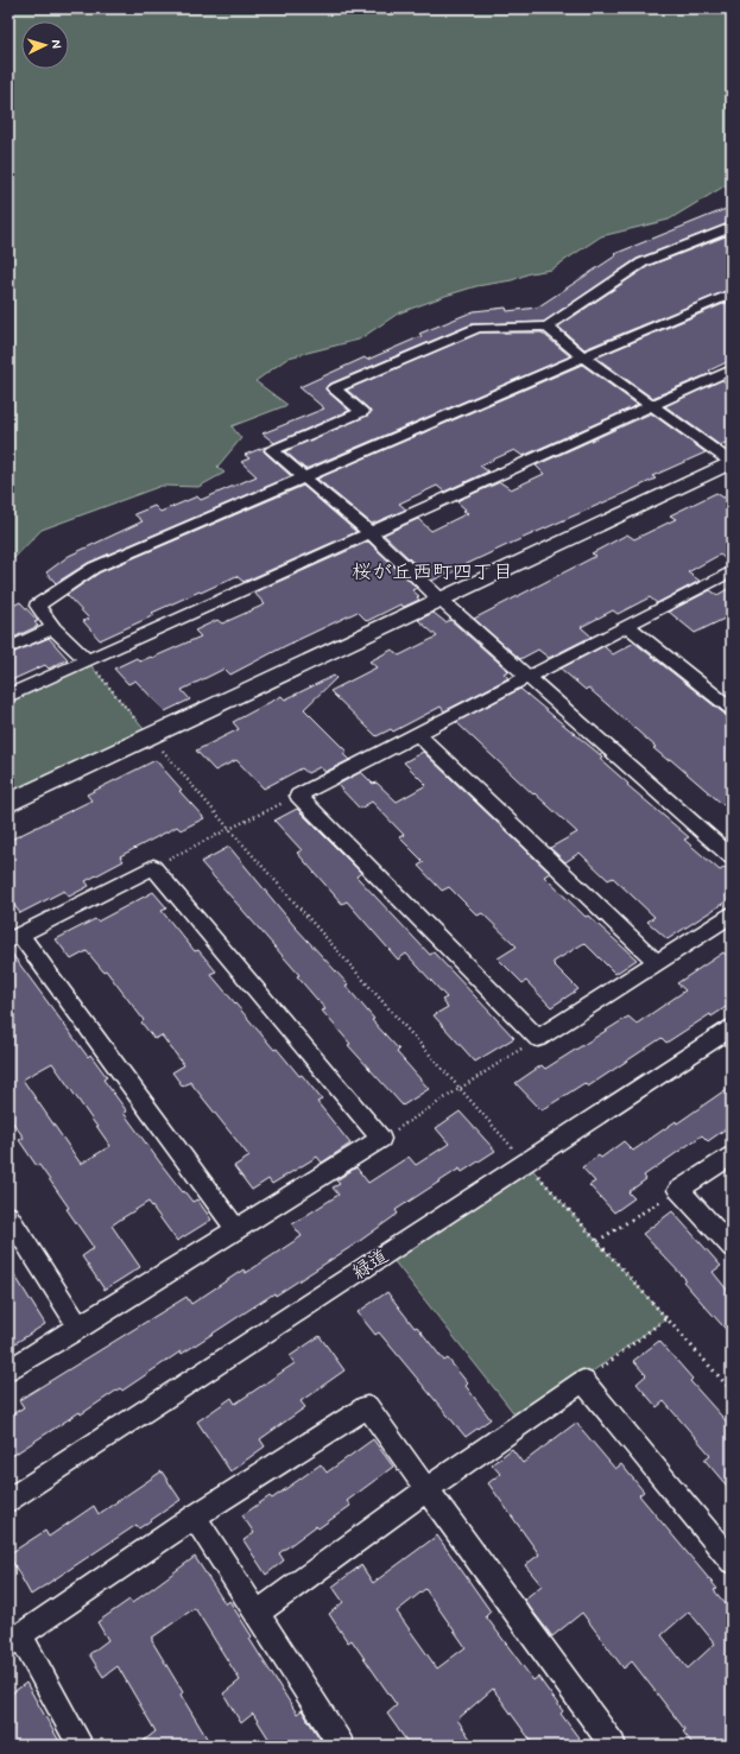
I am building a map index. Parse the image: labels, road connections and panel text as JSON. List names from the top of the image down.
{
  "streets": {
    "street": ["緑道"]
  },
  "districts": ["桜が丘西町四丁目"],
  "north": "right"
}
